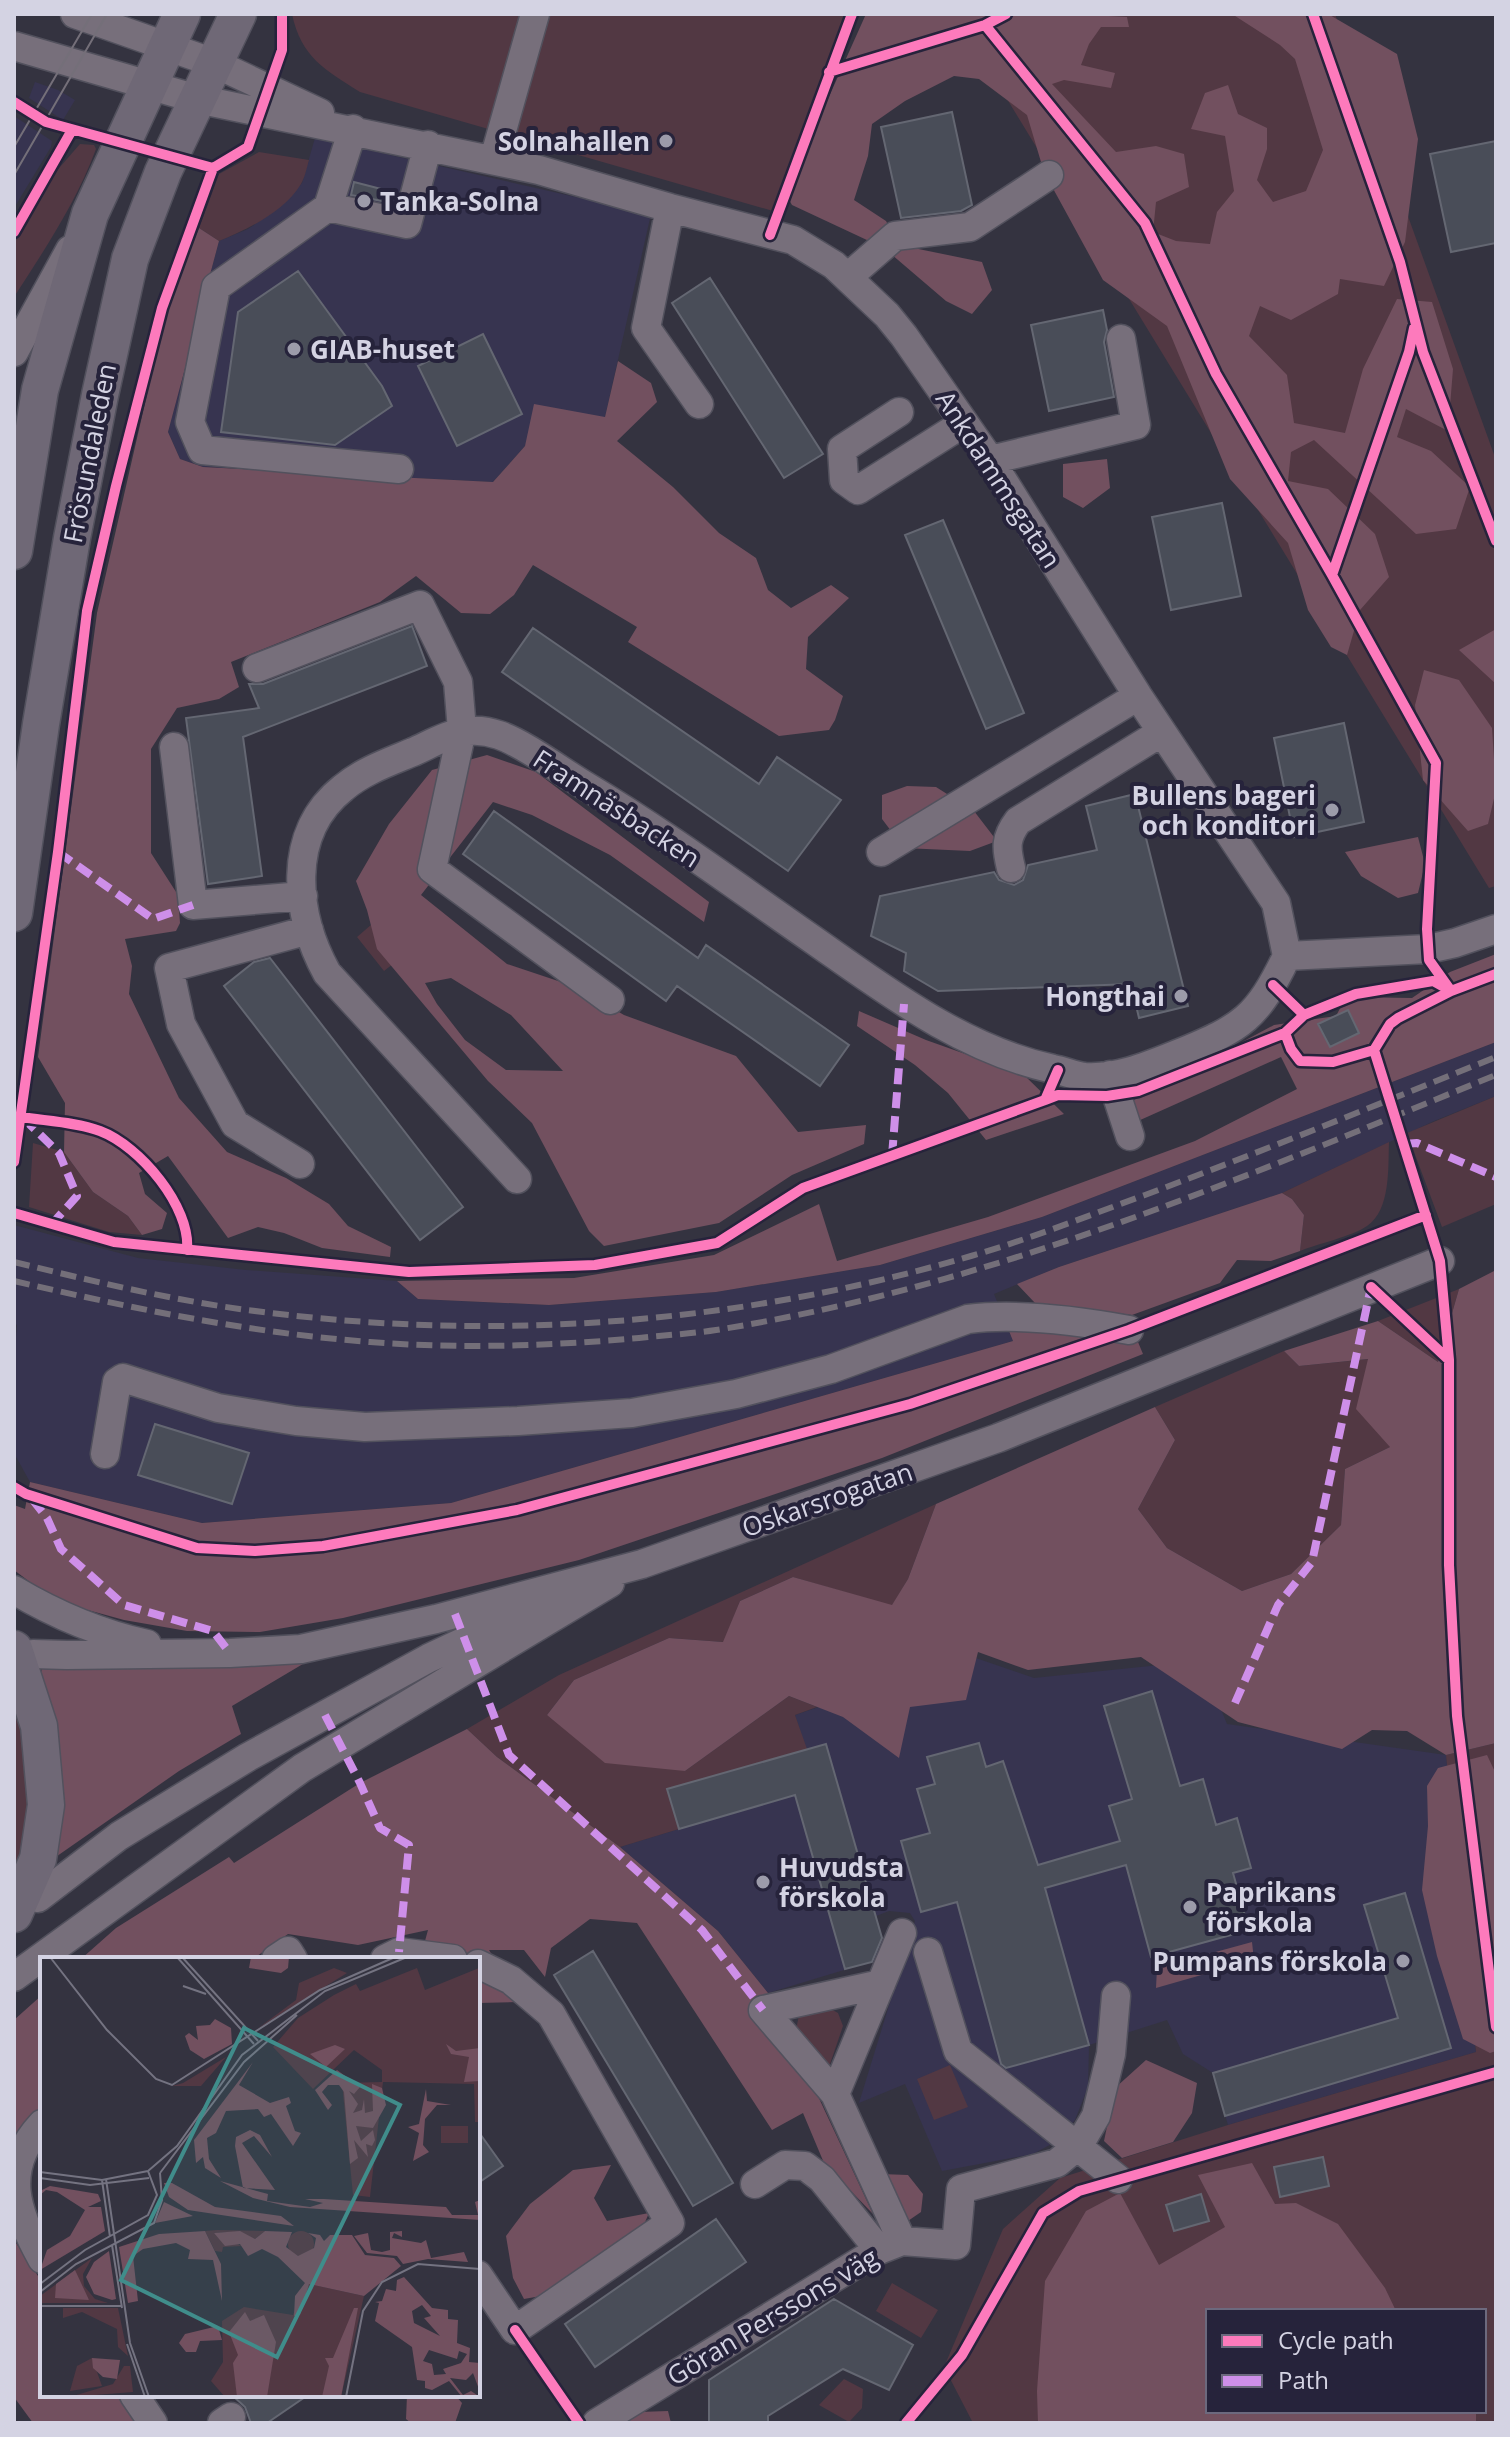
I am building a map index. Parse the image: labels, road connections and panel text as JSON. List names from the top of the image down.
{
  "streets": {
    "main road": ["Frösundaleden"],
    "street": [
      "Ankdammsgatan",
      "Framnäsbacken",
      "Oskarsrogatan",
      "Göran Perssons väg"
    ]
  },
  "crossings": [
    ["Frösundaleden", "Ankdammsgatan"],
    ["Ankdammsgatan", "Framnäsbacken"]
  ],
  "places": [
    "Solnahallen",
    "Tanka-Solna",
    "GIAB-huset",
    "Bullens bageri och konditori",
    "Hongthai",
    "Huvudsta förskola",
    "Paprikans förskola",
    "Pumpans förskola"
  ],
  "legend": ["Cycle path", "Path"]
}
